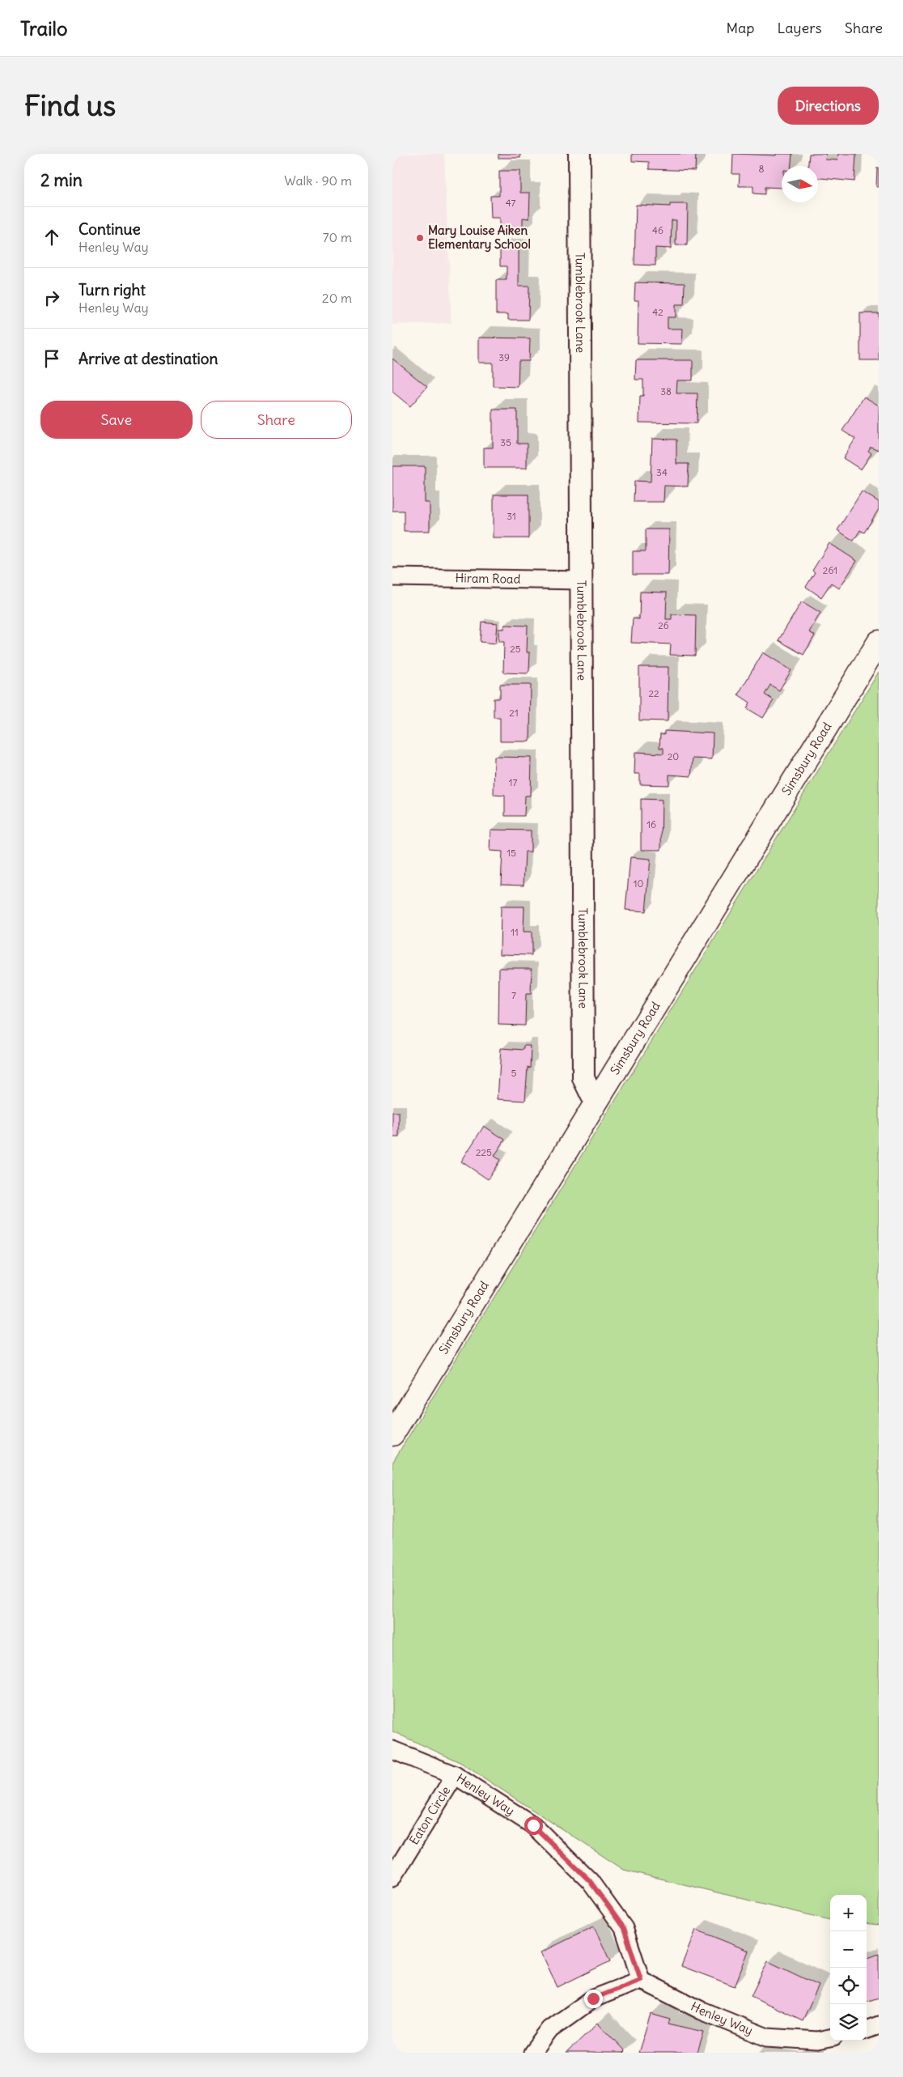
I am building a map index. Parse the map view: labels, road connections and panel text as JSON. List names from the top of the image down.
{
  "streets": {
    "main road": ["Simsbury Road"],
    "street": [
      "Tumblebrook Lane",
      "Hiram Road",
      "Henley Way",
      "Eaton Circle"
    ]
  },
  "crossings": [
    ["Tumblebrook Lane", "Hiram Road"],
    ["Tumblebrook Lane", "Simsbury Road"],
    ["Henley Way", "Eaton Circle"]
  ],
  "places": ["Mary Louise Aiken Elementary School"],
  "house_numbers": [
    "8",
    "47",
    "46",
    "42",
    "39",
    "38",
    "35",
    "34",
    "31",
    "261",
    "26",
    "25",
    "22",
    "21",
    "20",
    "17",
    "16",
    "15",
    "10",
    "11",
    "7",
    "5",
    "225"
  ],
  "north": "right",
  "page": {
    "header": "Trailo",
    "nav": ["Map", "Layers", "Share"],
    "buttons": [
      "Directions",
      ["Save", "Share"]
    ],
    "title": "Find us",
    "heading": ["2 min", "Walk · 90 m"],
    "list": [
      ["Continue", "Henley Way", "70 m"],
      ["Turn right", "Henley Way", "20 m"],
      "Arrive at destination"
    ],
    "map_buttons": ["+", "−"]
  }
}
